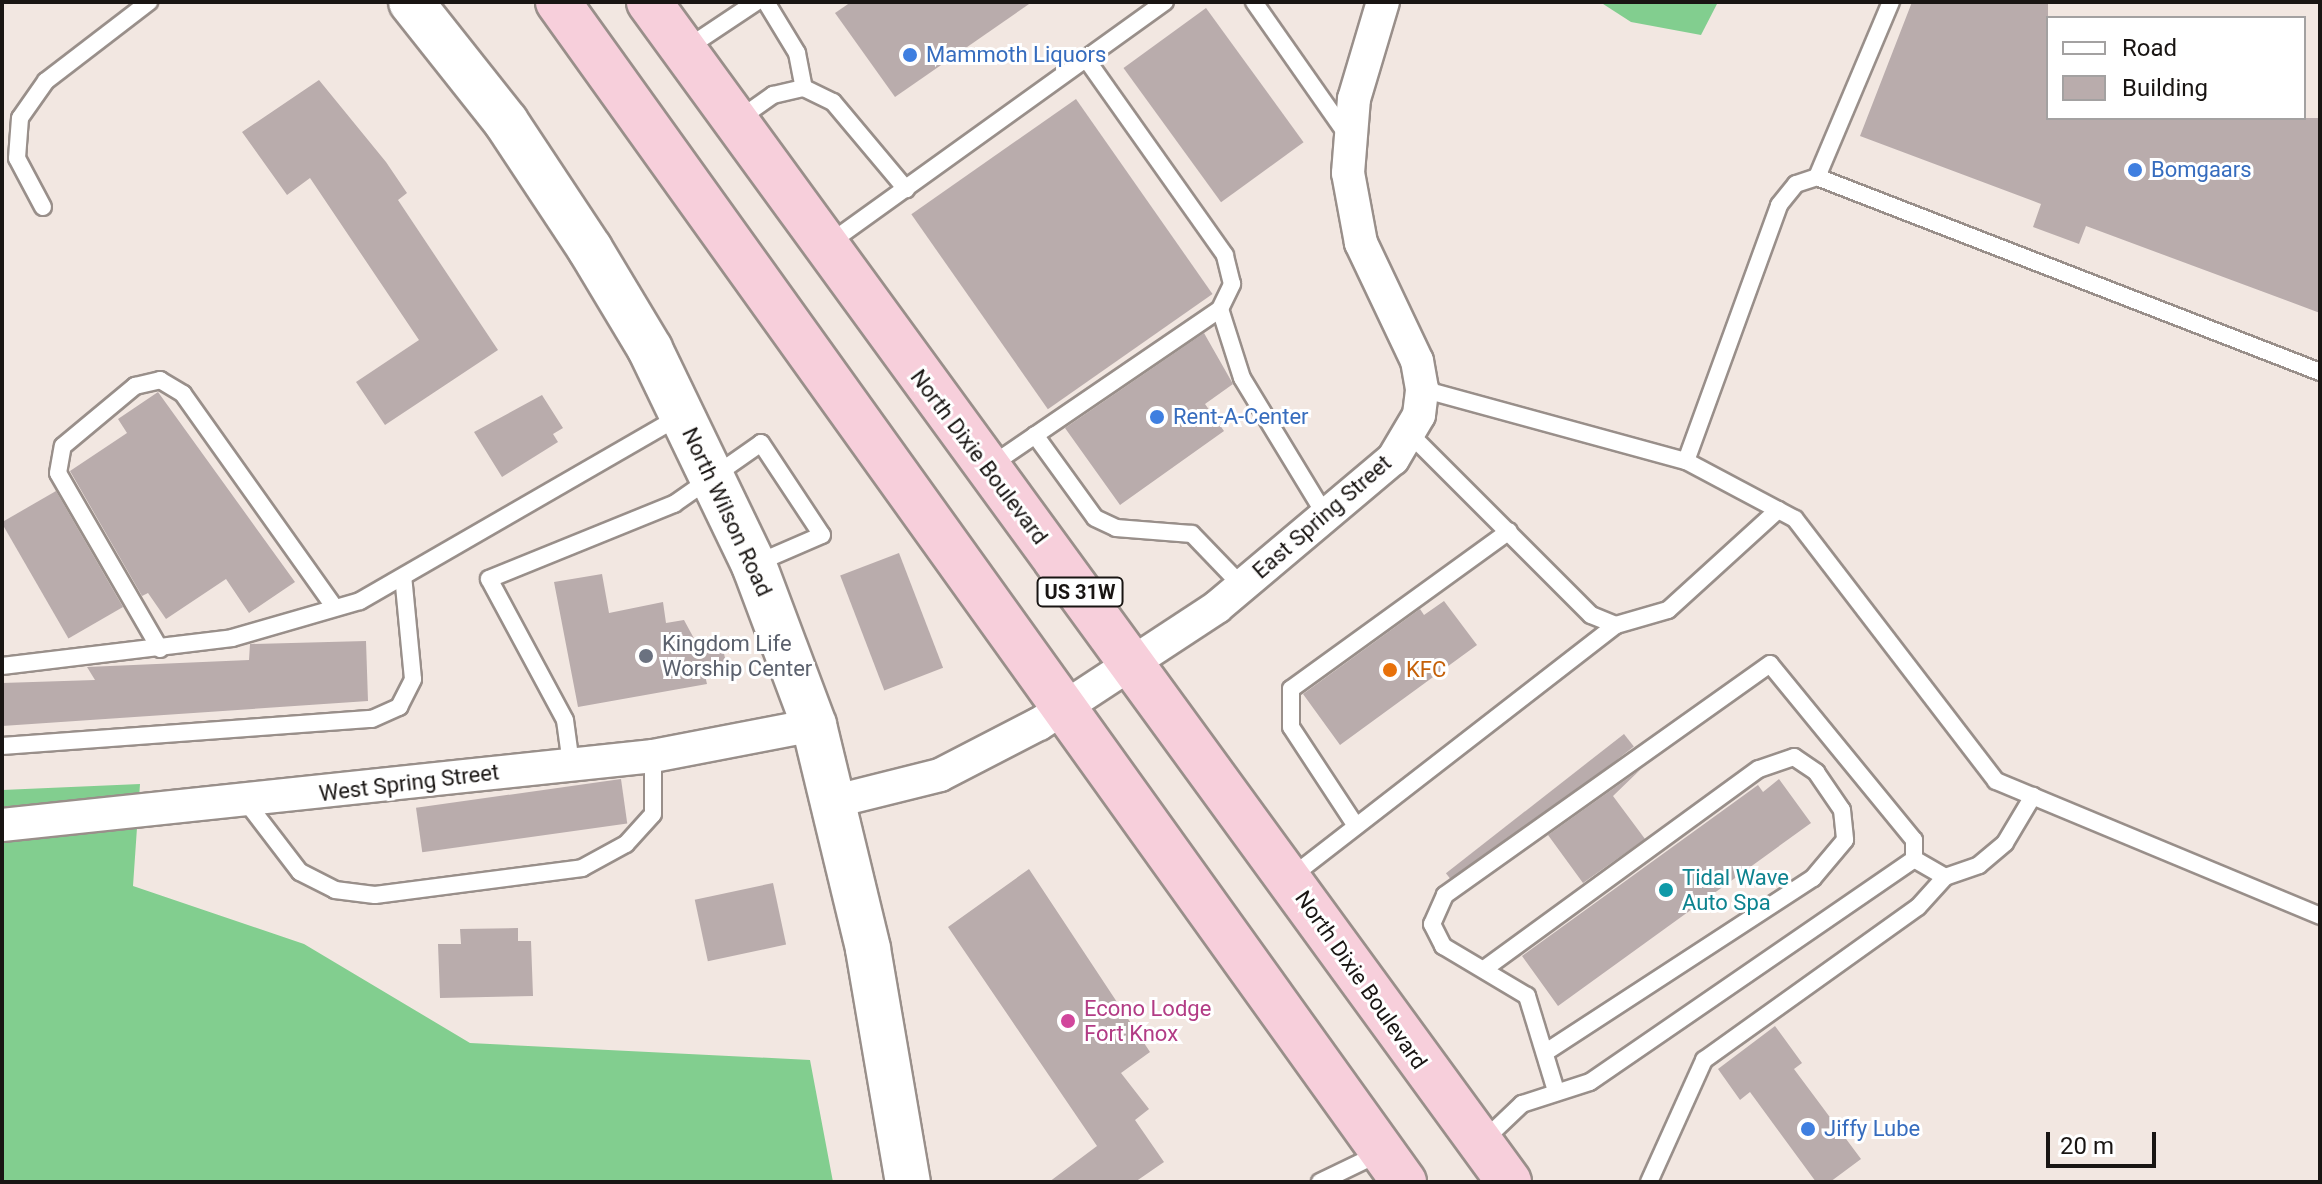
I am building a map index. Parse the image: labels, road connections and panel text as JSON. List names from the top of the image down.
{
  "streets": {
    "highway": ["North Dixie Boulevard", "US 31W"],
    "main road": ["North Wilson Road"],
    "street": ["East Spring Street", "West Spring Street"]
  },
  "crossings": [
    ["North Dixie Boulevard", "East Spring Street"],
    ["North Wilson Road", "West Spring Street"]
  ],
  "places": [
    "Mammoth Liquors",
    "Bomgaars",
    "Rent-A-Center",
    "Kingdom Life Worship Center",
    "KFC",
    "Tidal Wave Auto Spa",
    "Econo Lodge Fort Knox",
    "Jiffy Lube"
  ],
  "legend": ["Road", "Building"],
  "scale_bar": "20 m"
}
